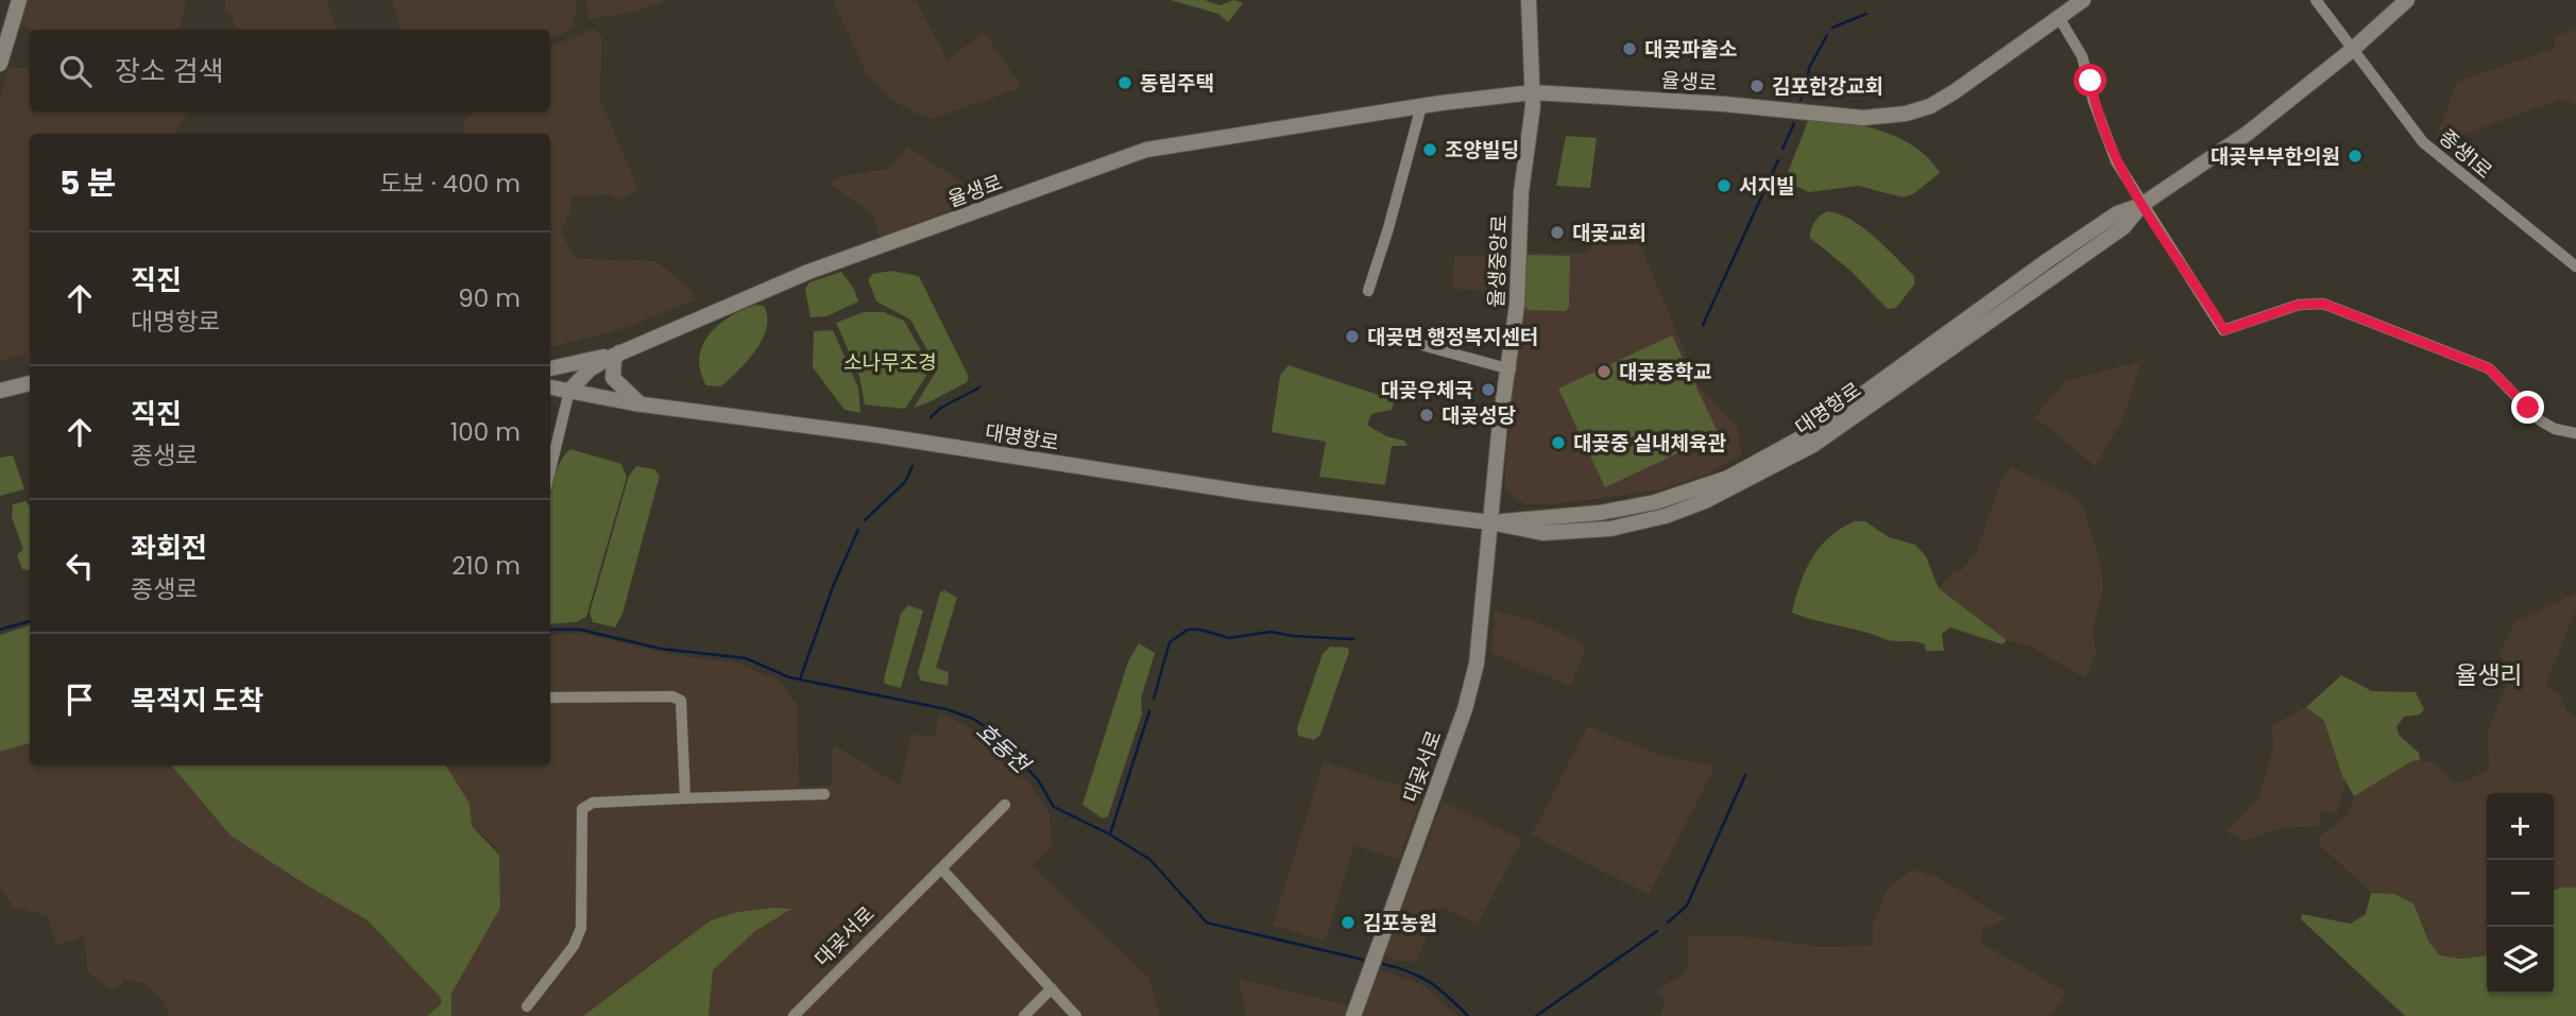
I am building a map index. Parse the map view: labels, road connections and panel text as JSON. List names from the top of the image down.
{
  "streets": {
    "street": [
      "율생로",
      "종생1로",
      "율생중앙로",
      "대명항로",
      "대곶서로"
    ]
  },
  "crossings": [
    ["율생로", "율생중앙로"],
    ["율생로", "대명항로"],
    ["종생1로", "대명항로"],
    ["율생중앙로", "대명항로"],
    ["율생중앙로", "대곶서로"],
    ["대명항로", "대곶서로"]
  ],
  "districts": ["율생리"],
  "water": ["호동천"],
  "parks": ["소나무조경"],
  "places": [
    "대곶파출소",
    "동림주택",
    "김포한강교회",
    "조양빌딩",
    "대곶부부한의원",
    "서지빌",
    "대곶교회",
    "대곶면 행정복지센터",
    "대곶중학교",
    "대곶우체국",
    "대곶성당",
    "대곶중 실내체육관",
    "김포농원"
  ],
  "page": {
    "search": "장소 검색",
    "heading": ["5 분", "도보 · 400 m"],
    "list": [
      ["직진", "대명항로", "90 m"],
      ["직진", "종생로", "100 m"],
      ["좌회전", "종생로", "210 m"],
      "목적지 도착"
    ],
    "map_buttons": ["+", "−"]
  }
}
